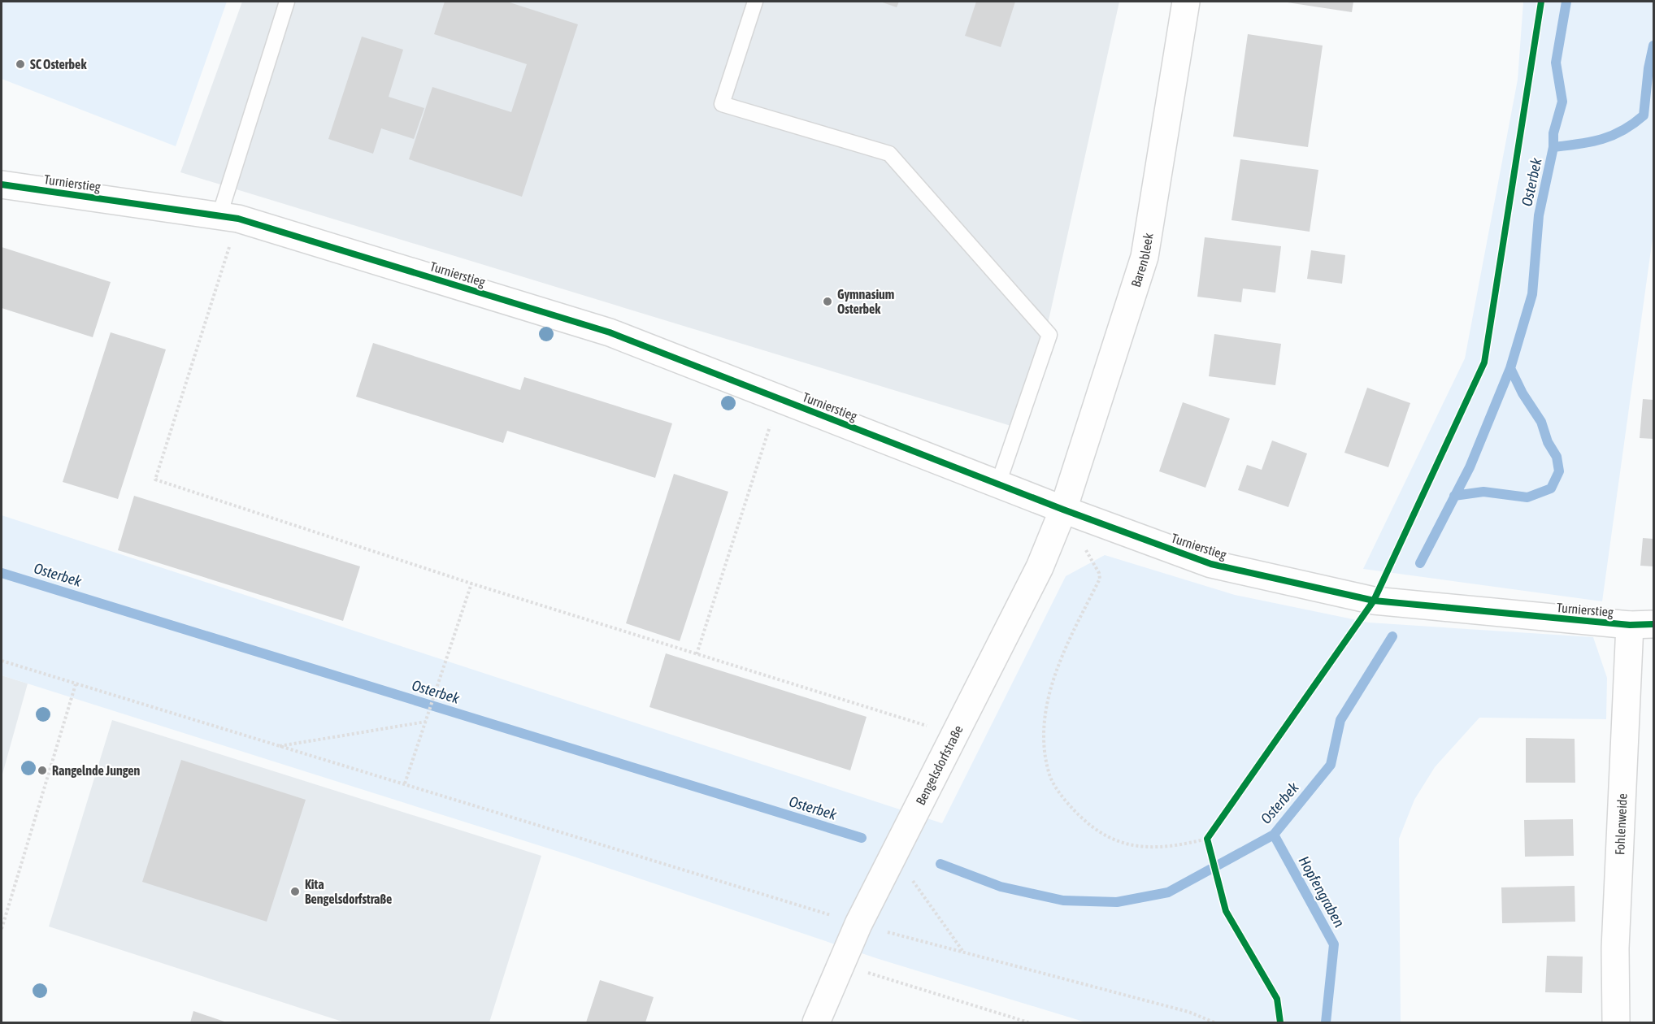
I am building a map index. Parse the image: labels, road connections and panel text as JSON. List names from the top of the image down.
{
  "streets": {
    "street": [
      "Turnierstieg",
      "Barenbleek",
      "Bengelsdorfstraße",
      "Fohlenweide"
    ]
  },
  "crossings": [
    ["Turnierstieg", "Barenbleek"],
    ["Turnierstieg", "Bengelsdorfstraße"],
    ["Turnierstieg", "Fohlenweide"],
    ["Barenbleek", "Bengelsdorfstraße"]
  ],
  "water": ["Osterbek", "Hopfengraben"],
  "places": [
    "SC Osterbek",
    "Gymnasium Osterbek",
    "Rangelnde Jungen",
    "Kita Bengelsdorfstraße"
  ]
}
